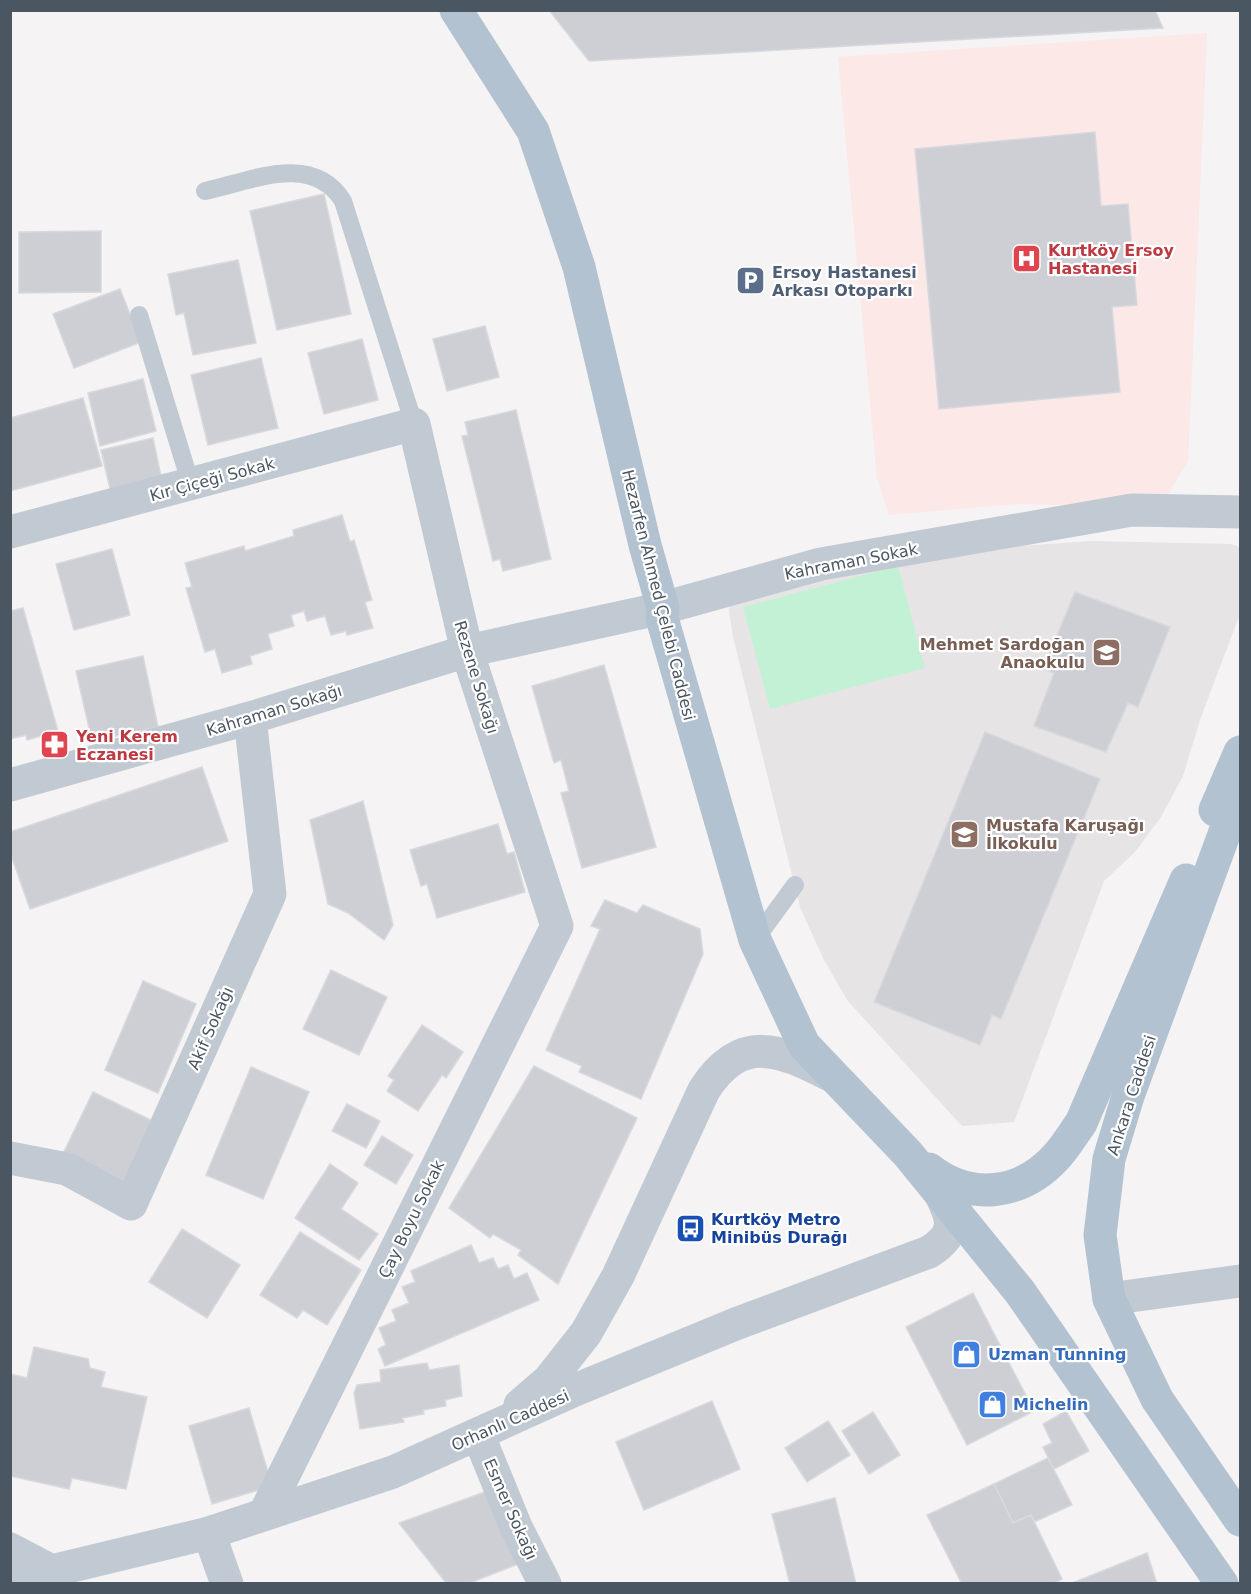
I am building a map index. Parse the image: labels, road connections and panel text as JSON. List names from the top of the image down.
{
  "streets": {
    "main road": ["Hezarfen Ahmed Çelebi Caddesi", "Ankara Caddesi"],
    "street": [
      "Kır Çiçeği Sokak",
      "Kahraman Sokak",
      "Rezene Sokağı",
      "Kahraman Sokağı",
      "Akif Sokağı",
      "Çay Boyu Sokak",
      "Orhanlı Caddesi",
      "Esmer Sokağı"
    ]
  },
  "crossings": [
    ["Kır Çiçeği Sokak", "Rezene Sokağı"],
    ["Kahraman Sokak", "Hezarfen Ahmed Çelebi Caddesi"],
    ["Kahraman Sokak", "Rezene Sokağı"],
    ["Kahraman Sokak", "Kahraman Sokağı"],
    ["Rezene Sokağı", "Kahraman Sokağı"],
    ["Rezene Sokağı", "Çay Boyu Sokak"],
    ["Kahraman Sokağı", "Akif Sokağı"],
    ["Çay Boyu Sokak", "Orhanlı Caddesi"],
    ["Orhanlı Caddesi", "Esmer Sokağı"]
  ],
  "places": {
    "hospital": ["Kurtköy Ersoy Hastanesi"],
    "parking": ["Ersoy Hastanesi Arkası Otoparkı"],
    "school or university": ["Mehmet Sardoğan Anaokulu", "Mustafa Karuşağı İlkokulu"],
    "pharmacy": ["Yeni Kerem Eczanesi"],
    "bus stop": ["Kurtköy Metro Minibüs Durağı"],
    "shop": ["Uzman Tunning", "Michelin"]
  }
}
